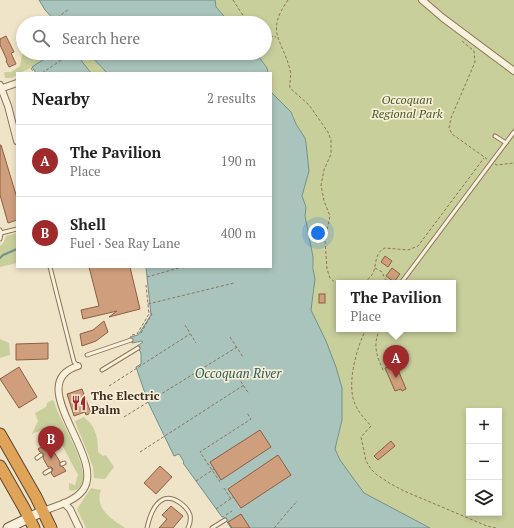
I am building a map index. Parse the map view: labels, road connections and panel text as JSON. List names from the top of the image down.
{
  "water": ["Occoquan River"],
  "parks": ["Occoquan Regional Park"],
  "places": {
    "restaurant": ["The Electric Palm"]
  },
  "page": {
    "search": "Search here",
    "heading": ["Nearby", "2 results"],
    "list": [
      {
        "mark": "A",
        "name": "The Pavilion",
        "note": "Place",
        "value": "190 m"
      },
      {
        "mark": "B",
        "name": "Shell",
        "note": "Fuel · Sea Ray Lane",
        "value": "400 m"
      }
    ],
    "popup": ["The Pavilion", "Place"],
    "pins": ["A", "B"],
    "map_buttons": ["+", "−"]
  }
}
